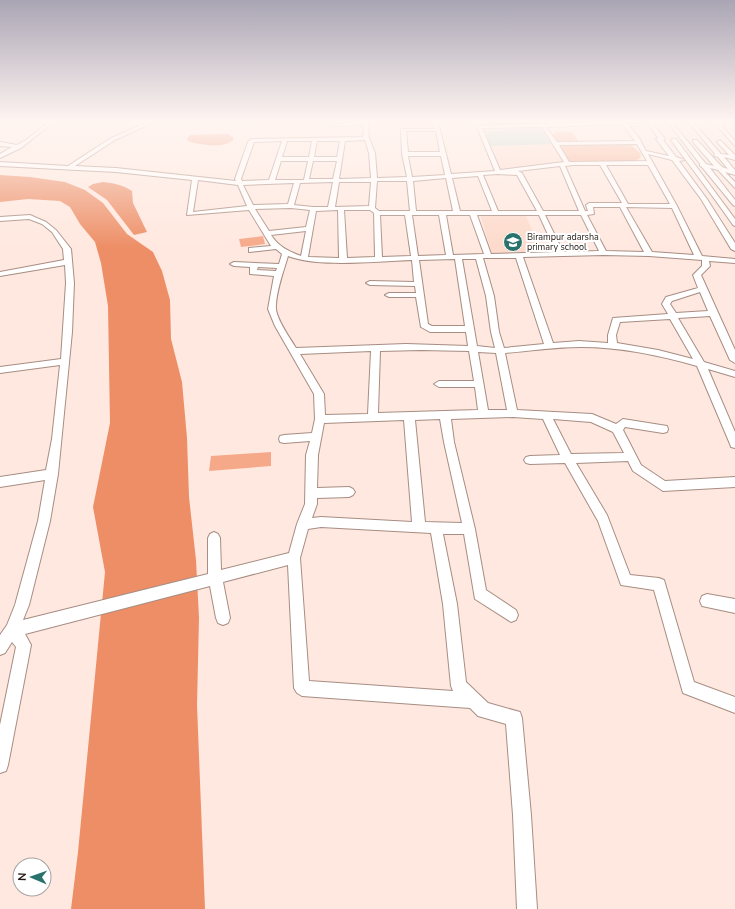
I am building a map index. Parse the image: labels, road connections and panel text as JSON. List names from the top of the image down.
{
  "places": {
    "school or university": ["Birampur adarsha primary school"]
  },
  "north": "left"
}
